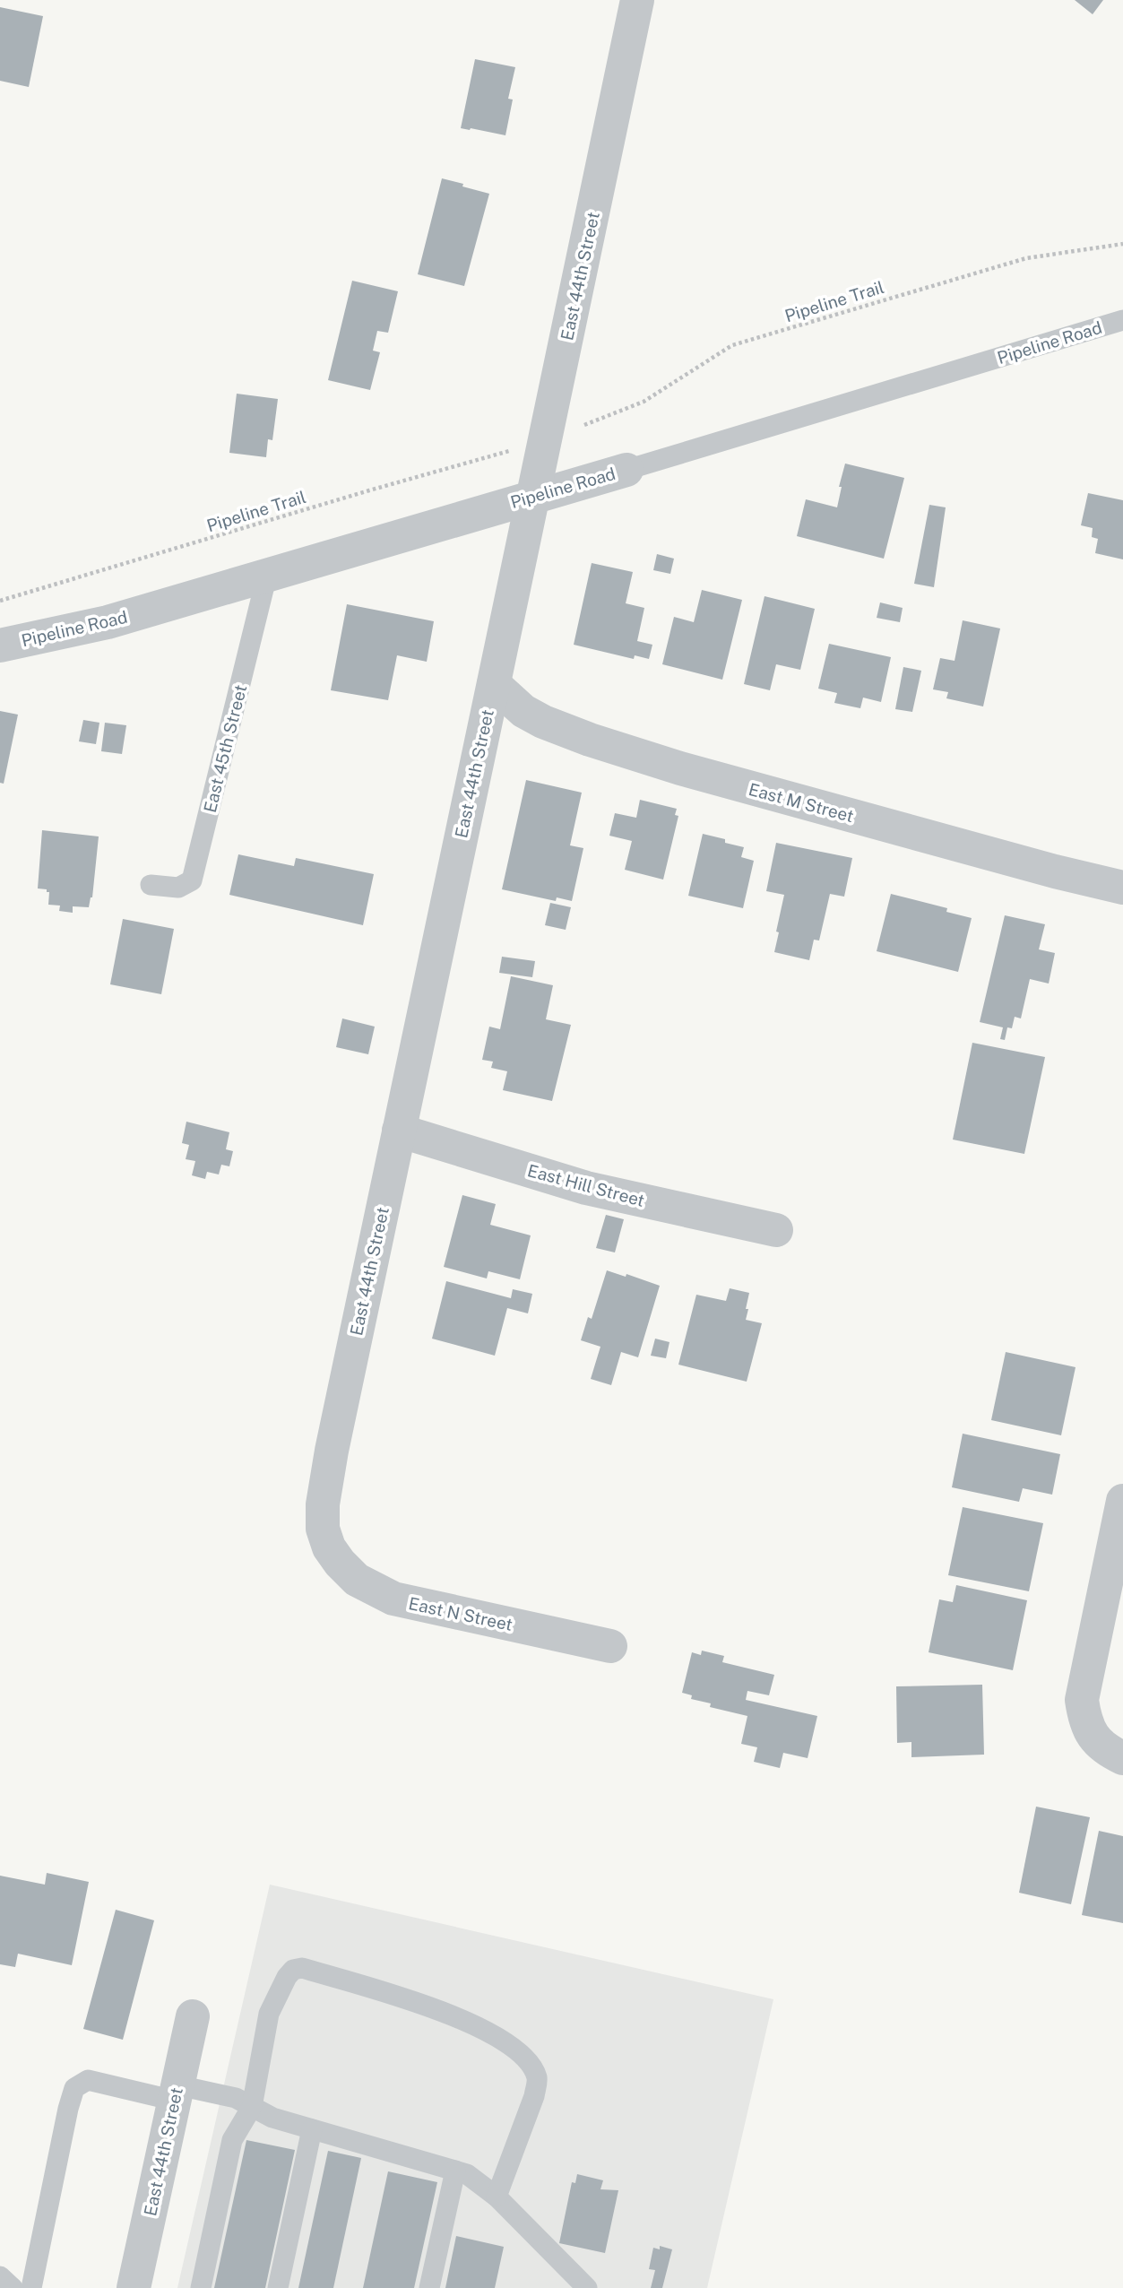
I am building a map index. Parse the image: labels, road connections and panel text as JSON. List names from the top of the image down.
{
  "streets": {
    "street": [
      "East 44th Street",
      "Pipeline Road",
      "East M Street",
      "East Hill Street",
      "East N Street"
    ],
    "lane": ["East 45th Street"],
    "path": ["Pipeline Trail"]
  },
  "crossings": [
    ["East 44th Street", "Pipeline Road"],
    ["East 44th Street", "East M Street"],
    ["East 44th Street", "East Hill Street"],
    ["East 44th Street", "East N Street"],
    ["Pipeline Road", "East 45th Street"]
  ]
}
